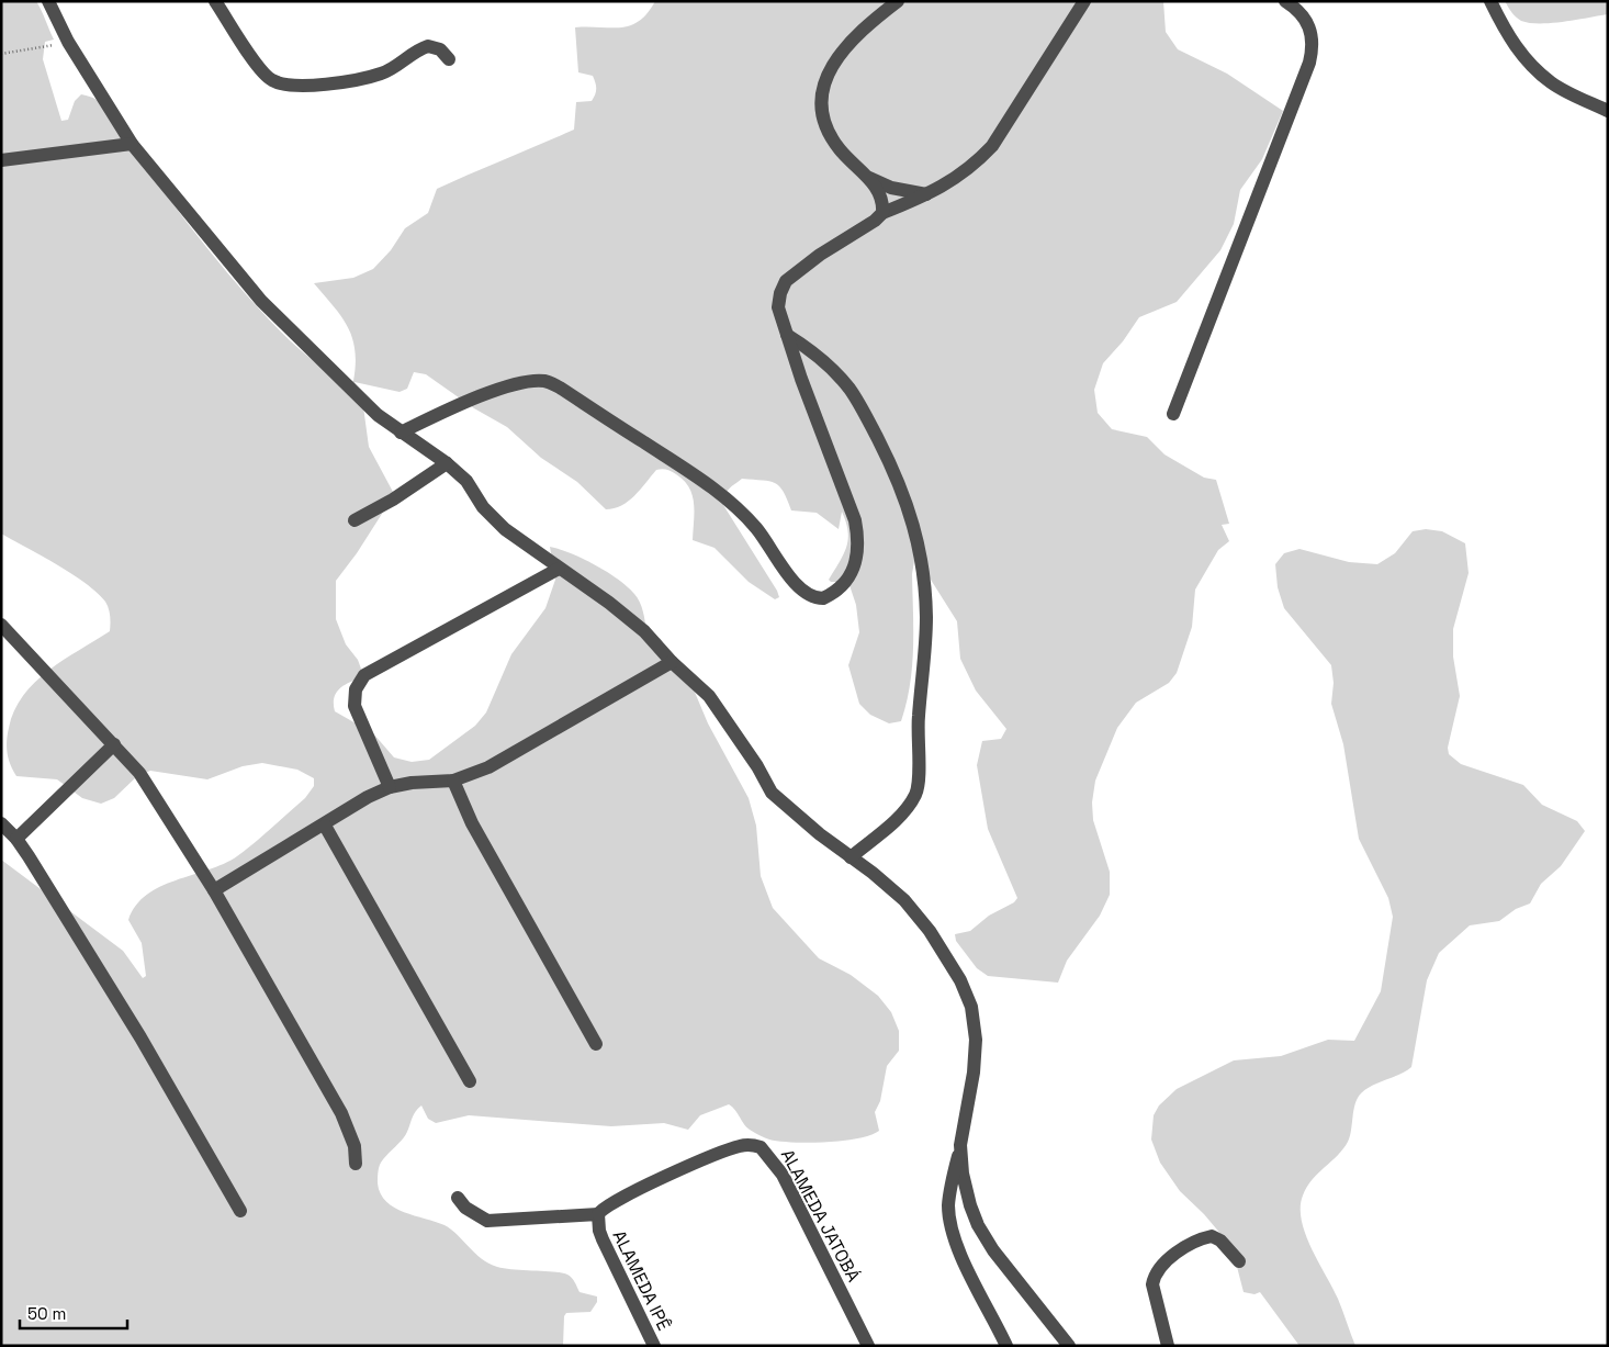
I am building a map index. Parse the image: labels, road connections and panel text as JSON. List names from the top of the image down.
{
  "streets": {
    "street": ["ALAMEDA JATOBÁ", "ALAMEDA IPÊ"]
  },
  "crossings": [
    ["ALAMEDA JATOBÁ", "ALAMEDA IPÊ"]
  ],
  "scale_bar": "50 m"
}
